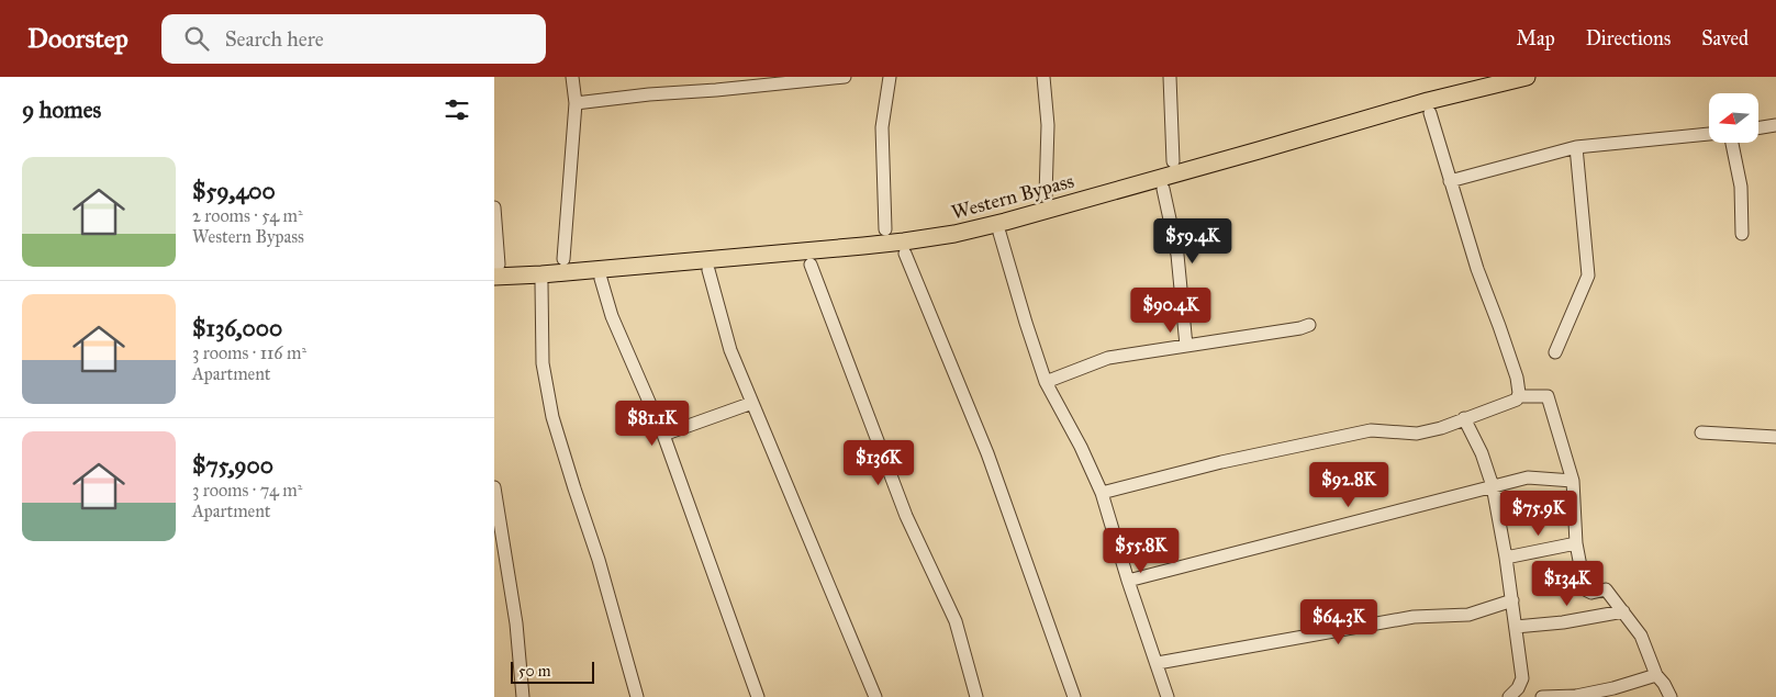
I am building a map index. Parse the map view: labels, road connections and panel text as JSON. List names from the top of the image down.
{
  "streets": {
    "main road": ["Western Bypass"]
  },
  "scale_bar": "50 m",
  "north": "left",
  "page": {
    "header": "Doorstep",
    "search": "Search here",
    "nav": ["Map", "Directions", "Saved"],
    "heading": "9 homes",
    "list": [
      {
        "name": "$59,400",
        "note": "2 rooms · 54 m² · Western Bypass"
      },
      {
        "name": "$136,000",
        "note": "3 rooms · 116 m² · Apartment"
      },
      {
        "name": "$75,900",
        "note": "3 rooms · 74 m² · Apartment"
      }
    ],
    "price": [
      "$59.4K",
      "$90.4K",
      "$81.1K",
      "$136K",
      "$92.8K",
      "$75.9K",
      "$55.8K",
      "$134K",
      "$64.3K"
    ],
    "scale": "50 m"
  }
}
